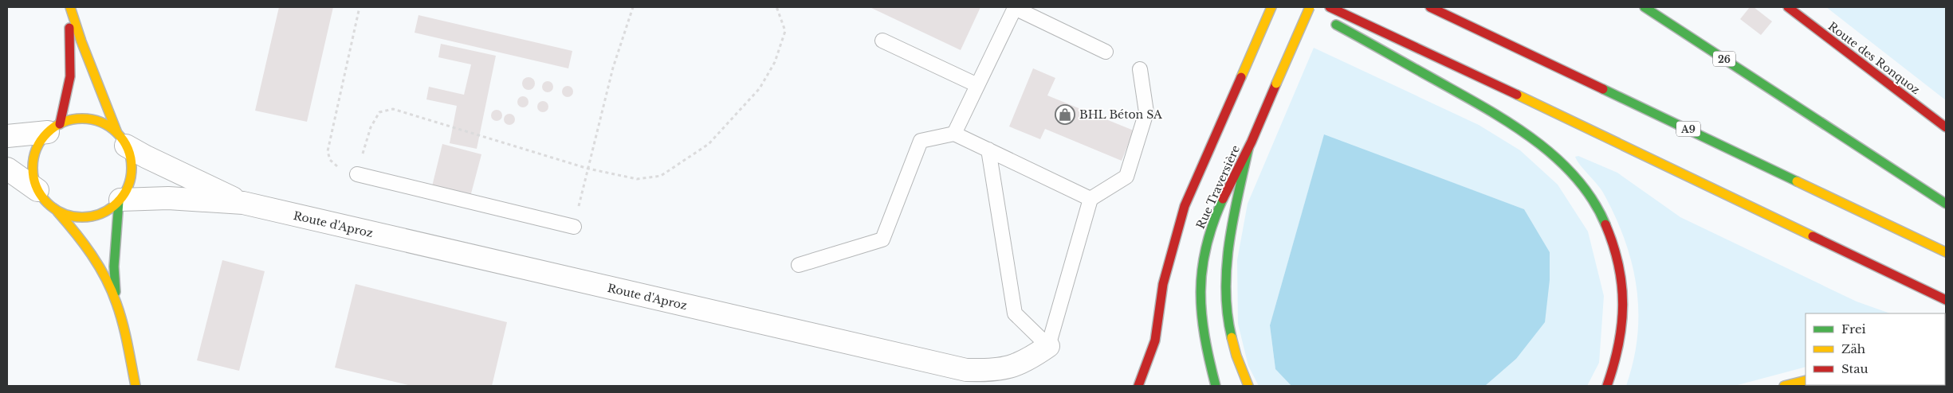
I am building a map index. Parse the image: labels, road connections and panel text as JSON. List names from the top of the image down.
{
  "streets": {
    "main road": [
      "Route des Ronquoz",
      "26",
      "A9",
      "Rue Traversière"
    ],
    "street": ["Route d'Aproz"]
  },
  "places": {
    "shop": ["BHL Béton SA"]
  },
  "legend": ["Frei", "Zäh", "Stau"]
}
